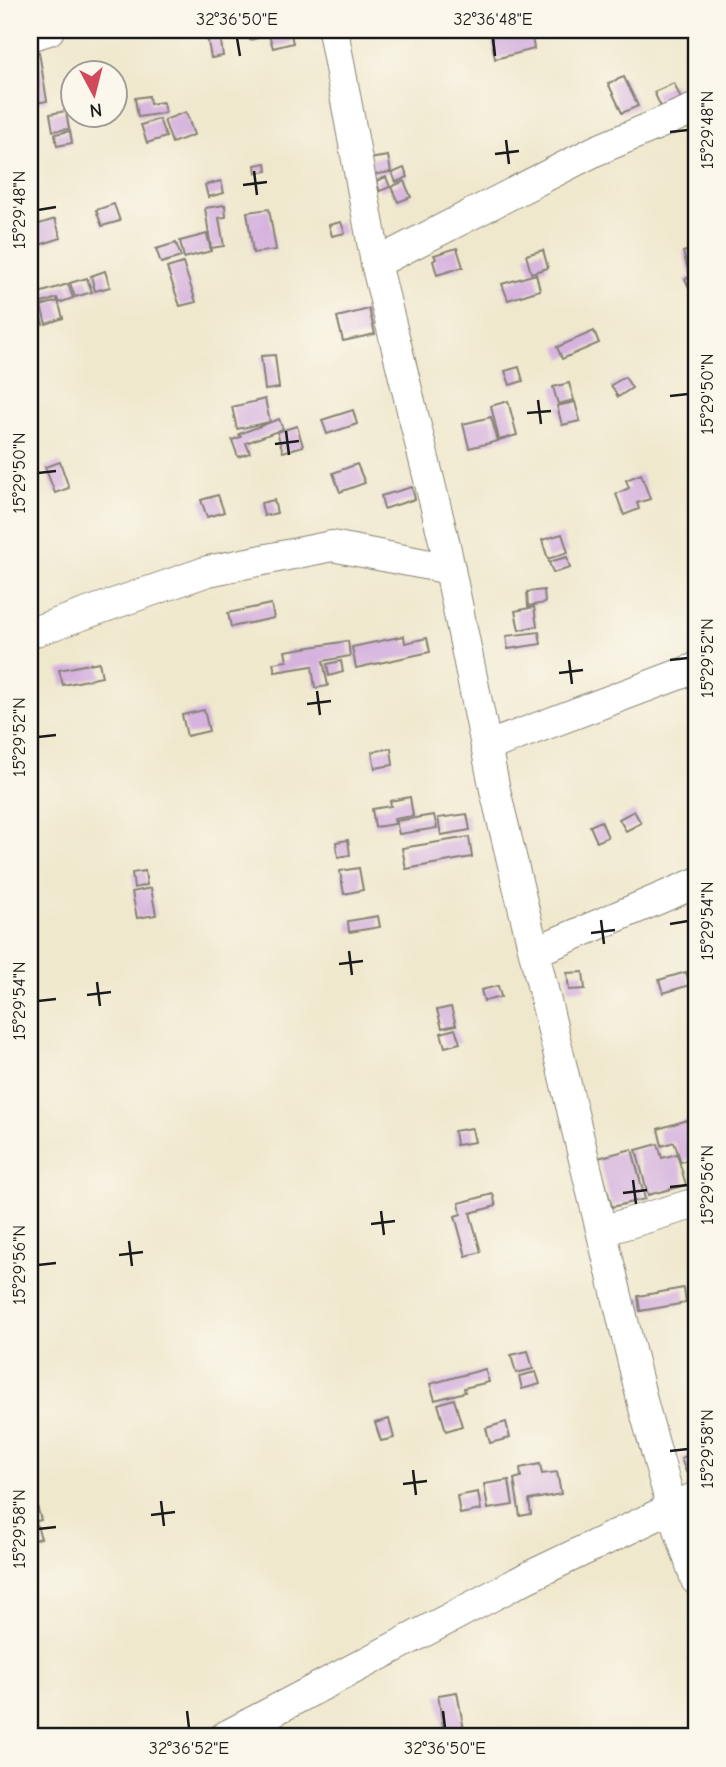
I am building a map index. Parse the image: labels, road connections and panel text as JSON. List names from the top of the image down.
{
  "north": "bottom",
  "coordinates": [
    "32°36'50\"E",
    "32°36'48\"E",
    "15°29'48\"N",
    "15°29'50\"N",
    "15°29'52\"N",
    "15°29'54\"N",
    "15°29'56\"N",
    "15°29'58\"N",
    "32°36'52\"E"
  ]
}
